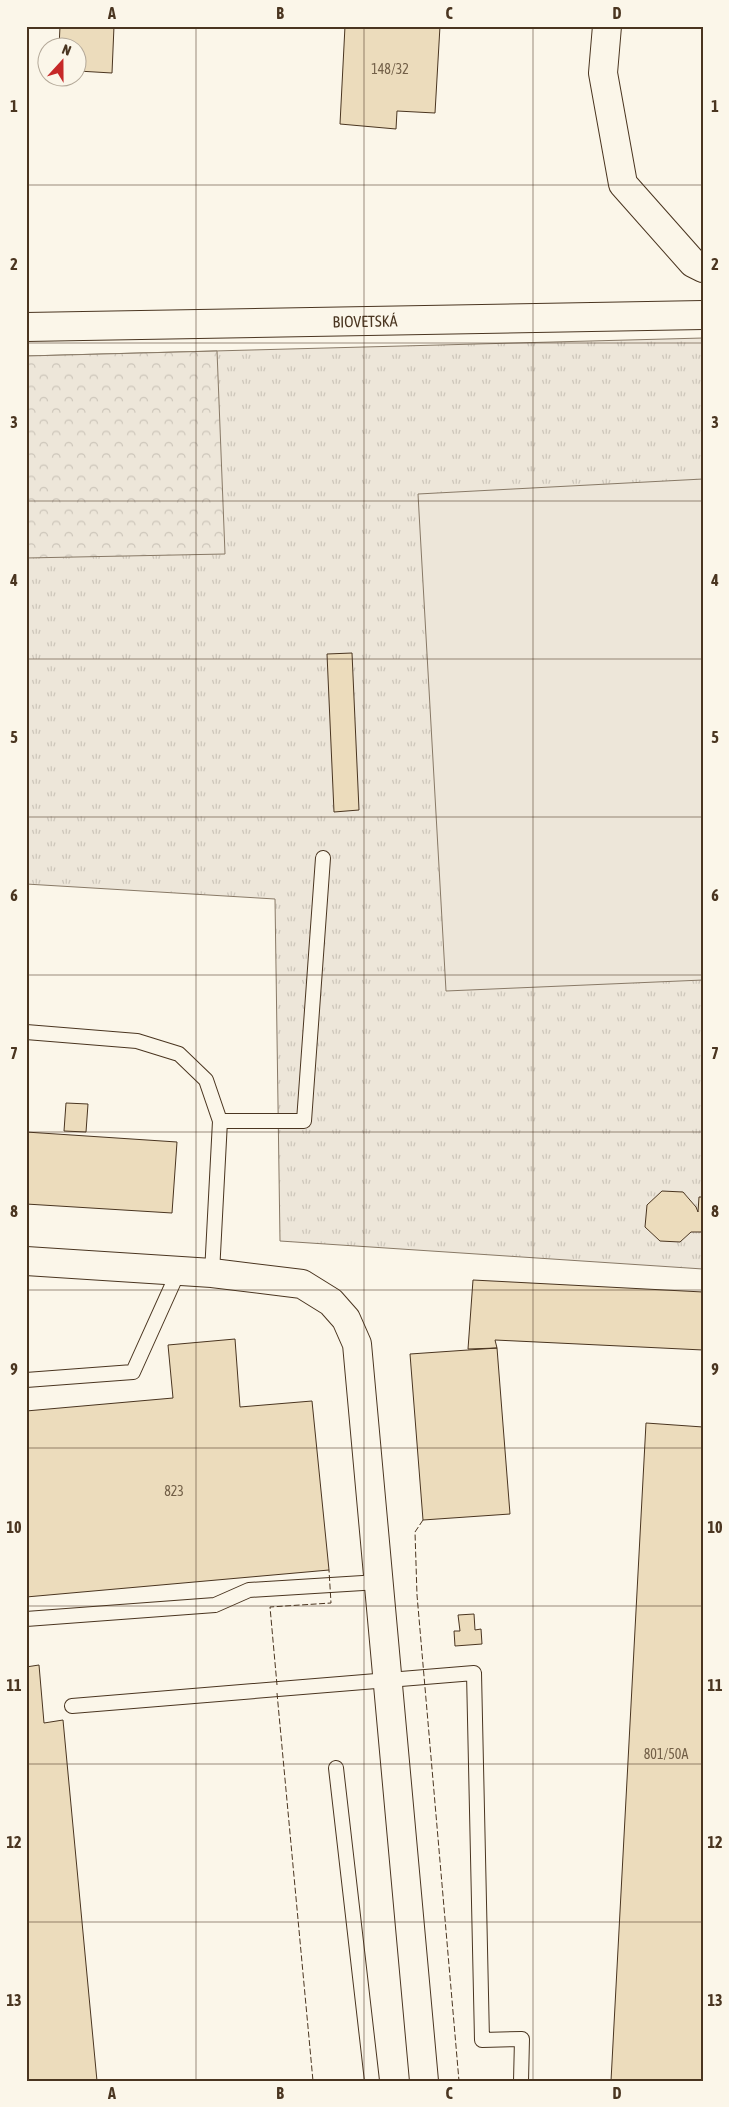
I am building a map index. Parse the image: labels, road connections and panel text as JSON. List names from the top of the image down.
{
  "streets": {
    "street": ["BIOVETSKÁ"]
  },
  "house_numbers": ["148/32", "823", "801/50A"],
  "north": "top",
  "grid": {
    "columns": [
      "A",
      "B",
      "C",
      "D"
    ],
    "rows": [
      "1",
      "2",
      "3",
      "4",
      "5",
      "6",
      "7",
      "8",
      "9",
      "10",
      "11",
      "12",
      "13"
    ]
  }
}
